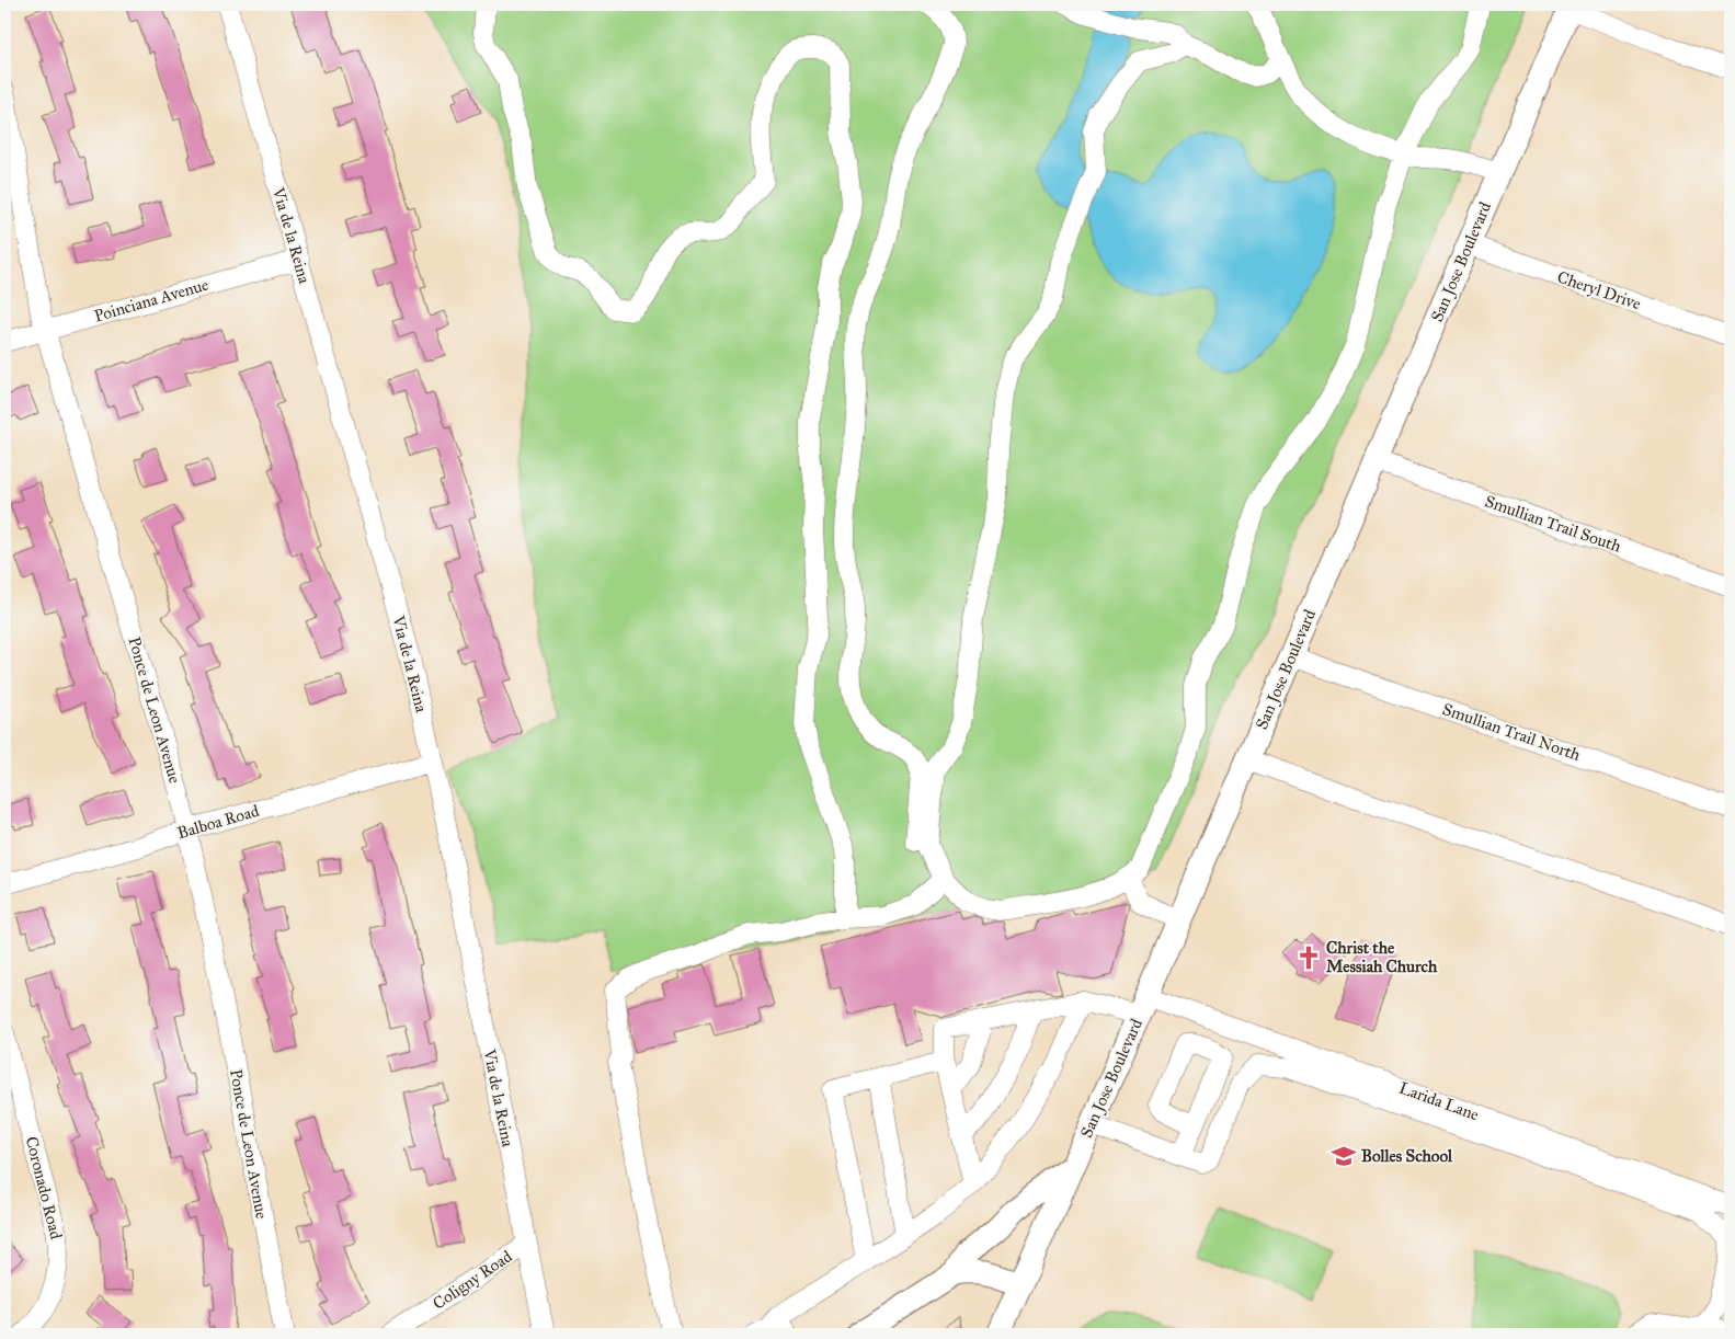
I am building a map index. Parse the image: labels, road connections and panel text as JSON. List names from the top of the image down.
{
  "streets": {
    "main road": ["San Jose Boulevard"],
    "street": [
      "Via de la Reina",
      "Cheryl Drive",
      "Poinciana Avenue",
      "Smullian Trail South",
      "Ponce de Leon Avenue",
      "Smullian Trail North",
      "Balboa Road",
      "Larida Lane",
      "Coronado Road",
      "Coligny Road"
    ]
  },
  "crossings": [
    ["Via de la Reina", "Poinciana Avenue"],
    ["Via de la Reina", "Balboa Road"],
    ["Via de la Reina", "Coligny Road"],
    ["San Jose Boulevard", "Cheryl Drive"],
    ["San Jose Boulevard", "Smullian Trail South"],
    ["San Jose Boulevard", "Smullian Trail North"],
    ["San Jose Boulevard", "Larida Lane"],
    ["Poinciana Avenue", "Ponce de Leon Avenue"],
    ["Ponce de Leon Avenue", "Balboa Road"]
  ],
  "places": {
    "church": ["Christ the Messiah Church"],
    "school or university": ["Bolles School"]
  }
}
